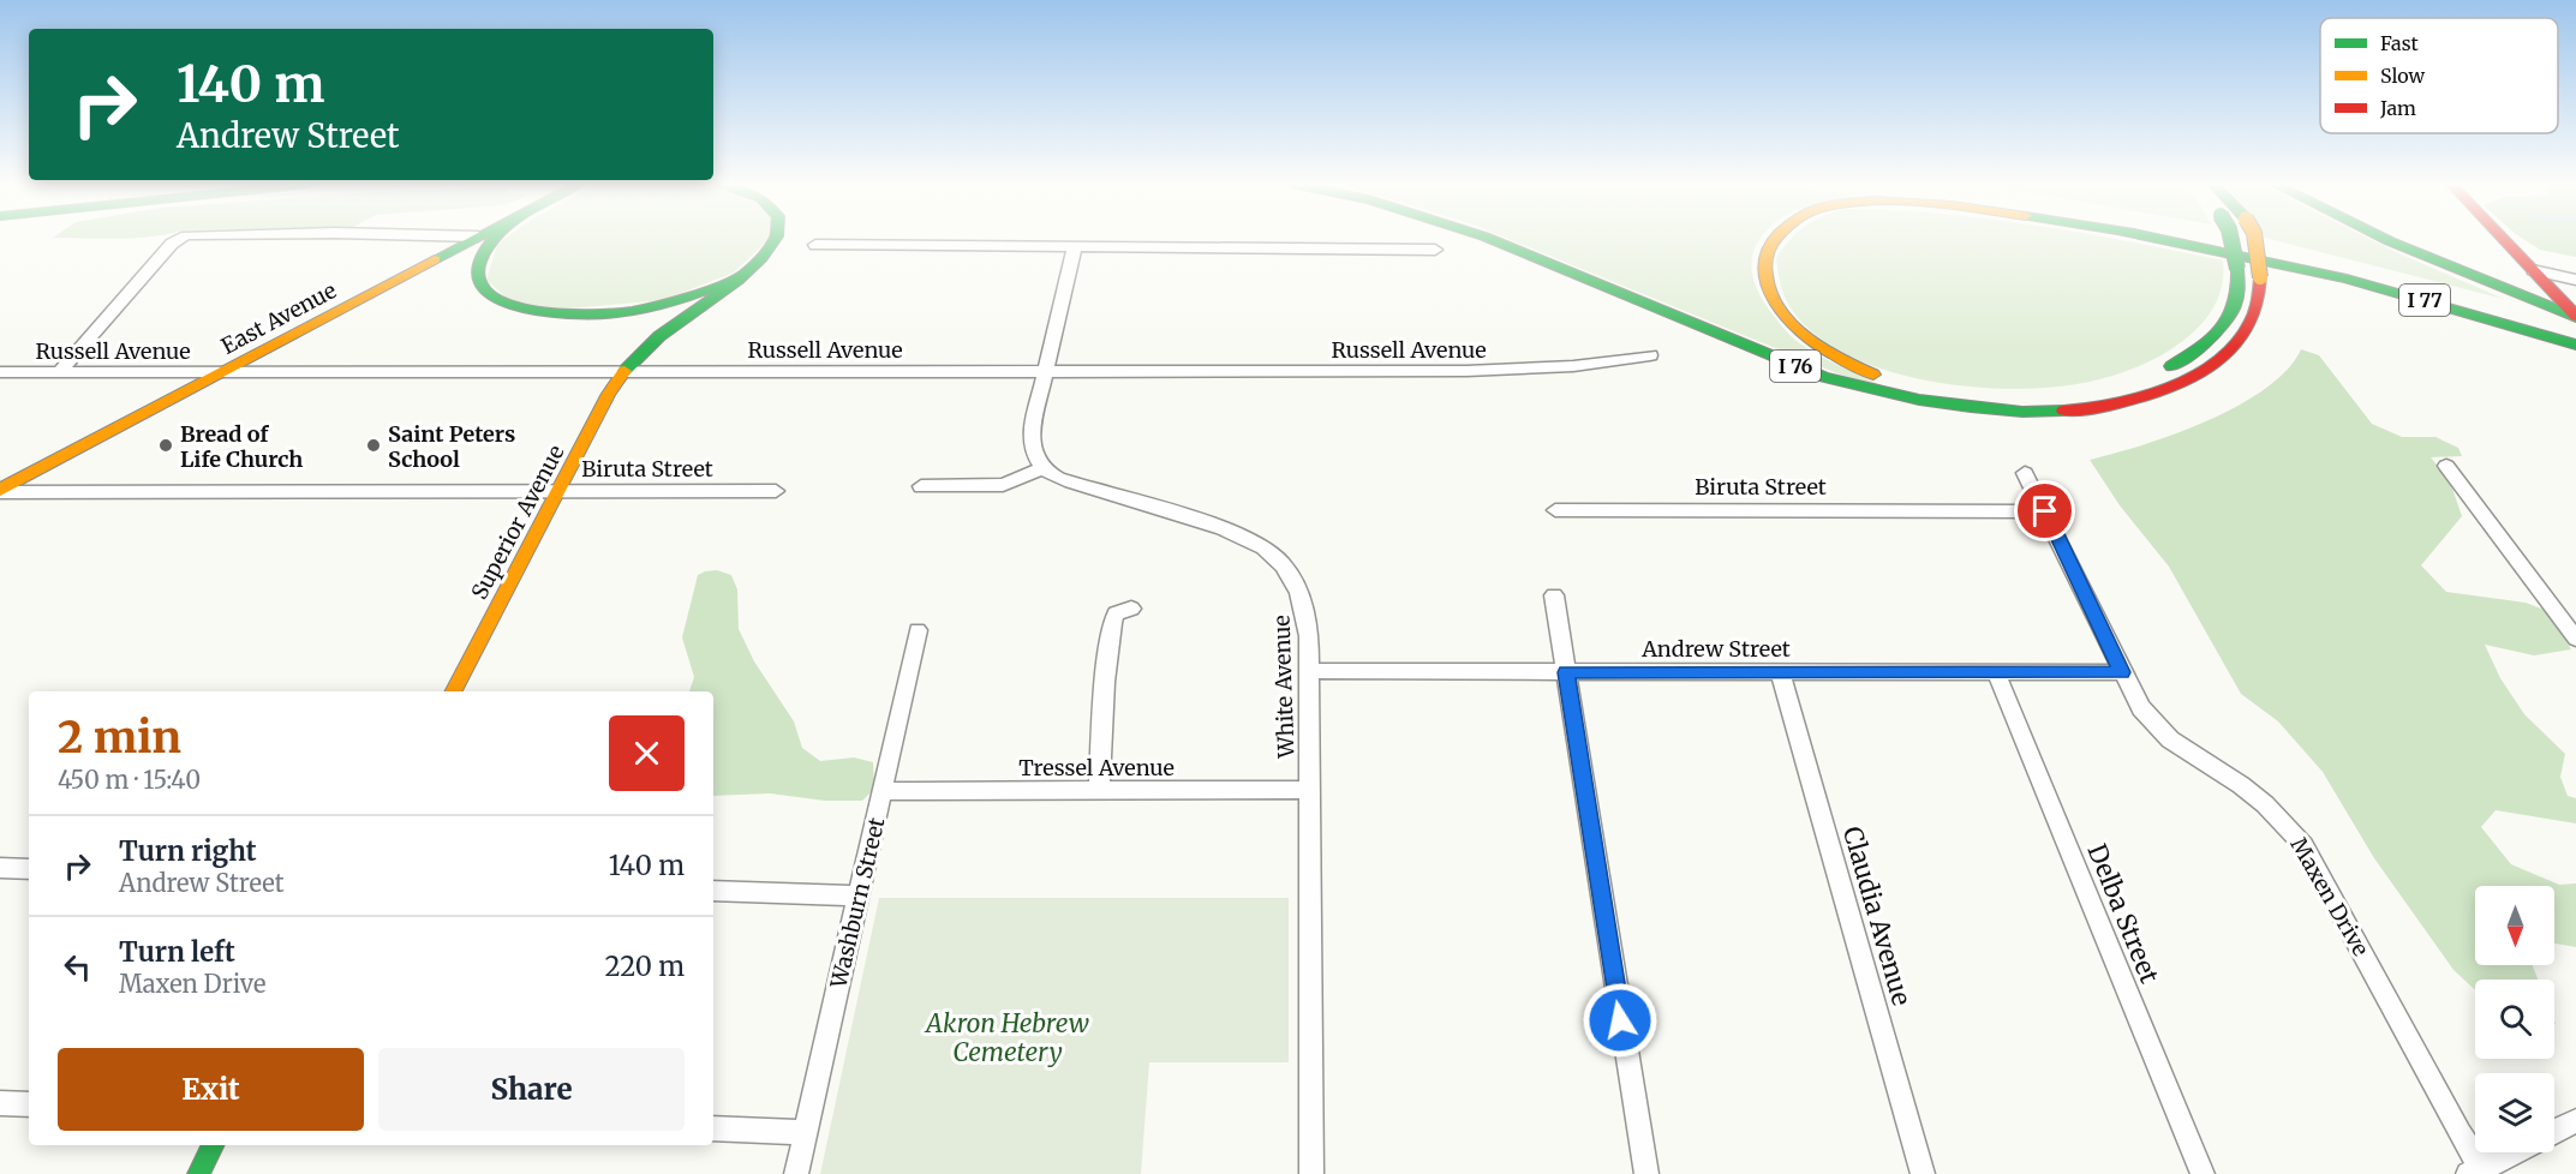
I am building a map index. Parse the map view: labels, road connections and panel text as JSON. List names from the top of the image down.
{
  "streets": {
    "main road": [
      "I 77",
      "East Avenue",
      "I 76",
      "Superior Avenue"
    ],
    "street": [
      "Russell Avenue",
      "Biruta Street",
      "Andrew Street",
      "White Avenue",
      "Tressel Avenue",
      "Maxen Drive",
      "Washburn Street",
      "Delba Street",
      "Claudia Avenue"
    ]
  },
  "crossings": [
    ["East Avenue", "Russell Avenue"],
    ["East Avenue", "Biruta Street"],
    ["Russell Avenue", "Superior Avenue"],
    ["Biruta Street", "Superior Avenue"],
    ["Biruta Street", "Maxen Drive"],
    ["Andrew Street", "White Avenue"],
    ["Andrew Street", "Maxen Drive"],
    ["Andrew Street", "Delba Street"],
    ["Andrew Street", "Claudia Avenue"],
    ["White Avenue", "Tressel Avenue"],
    ["Tressel Avenue", "Washburn Street"]
  ],
  "parks": ["Akron Hebrew Cemetery"],
  "places": ["Bread of Life Church", "Saint Peters School"],
  "legend": ["Fast", "Slow", "Jam"],
  "north": "bottom",
  "page": {
    "turn": ["140 m", "Andrew Street"],
    "heading": ["2 min", "450 m · 15:40"],
    "list": [
      {
        "name": "Turn right",
        "note": "Andrew Street",
        "value": "140 m"
      },
      {
        "name": "Turn left",
        "note": "Maxen Drive",
        "value": "220 m"
      }
    ],
    "buttons": ["Exit", "Share"]
  }
}
